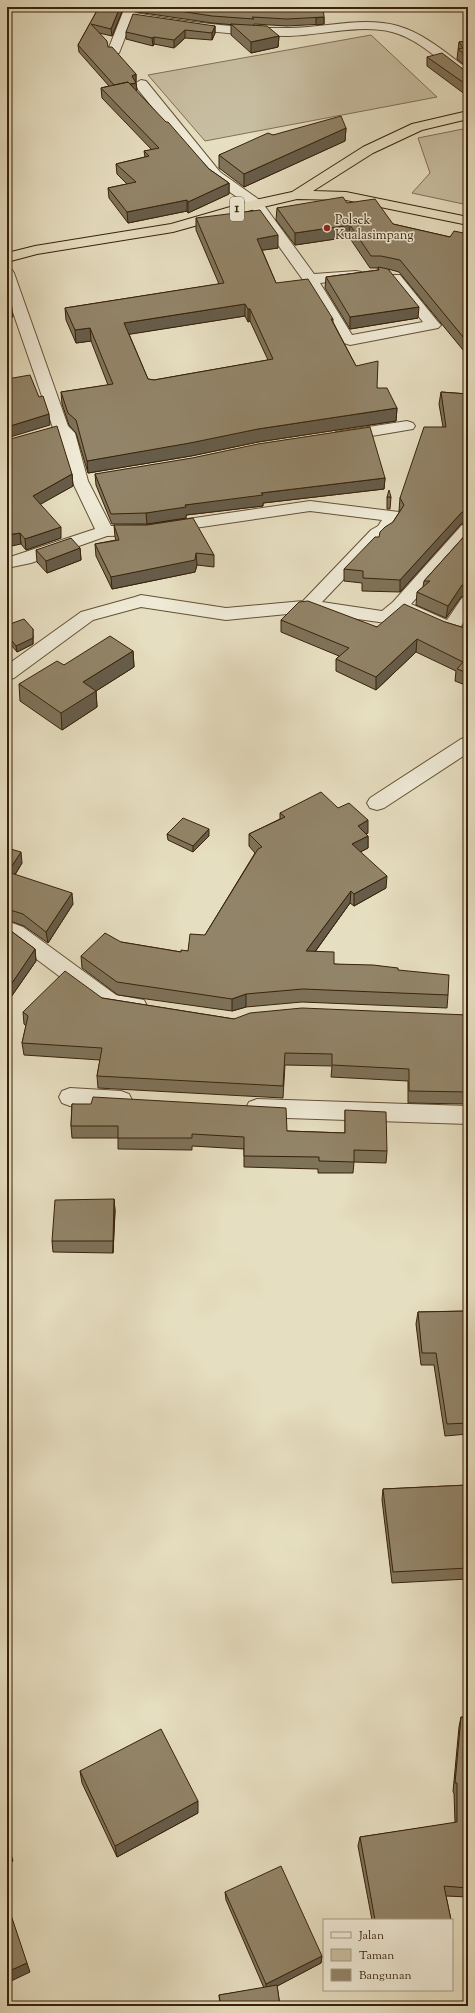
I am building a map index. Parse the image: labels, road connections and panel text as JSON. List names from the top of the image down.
{
  "streets": {
    "highway": ["1"]
  },
  "places": ["Polsek Kualasimpang"],
  "legend": ["Jalan", "Taman", "Bangunan"]
}
